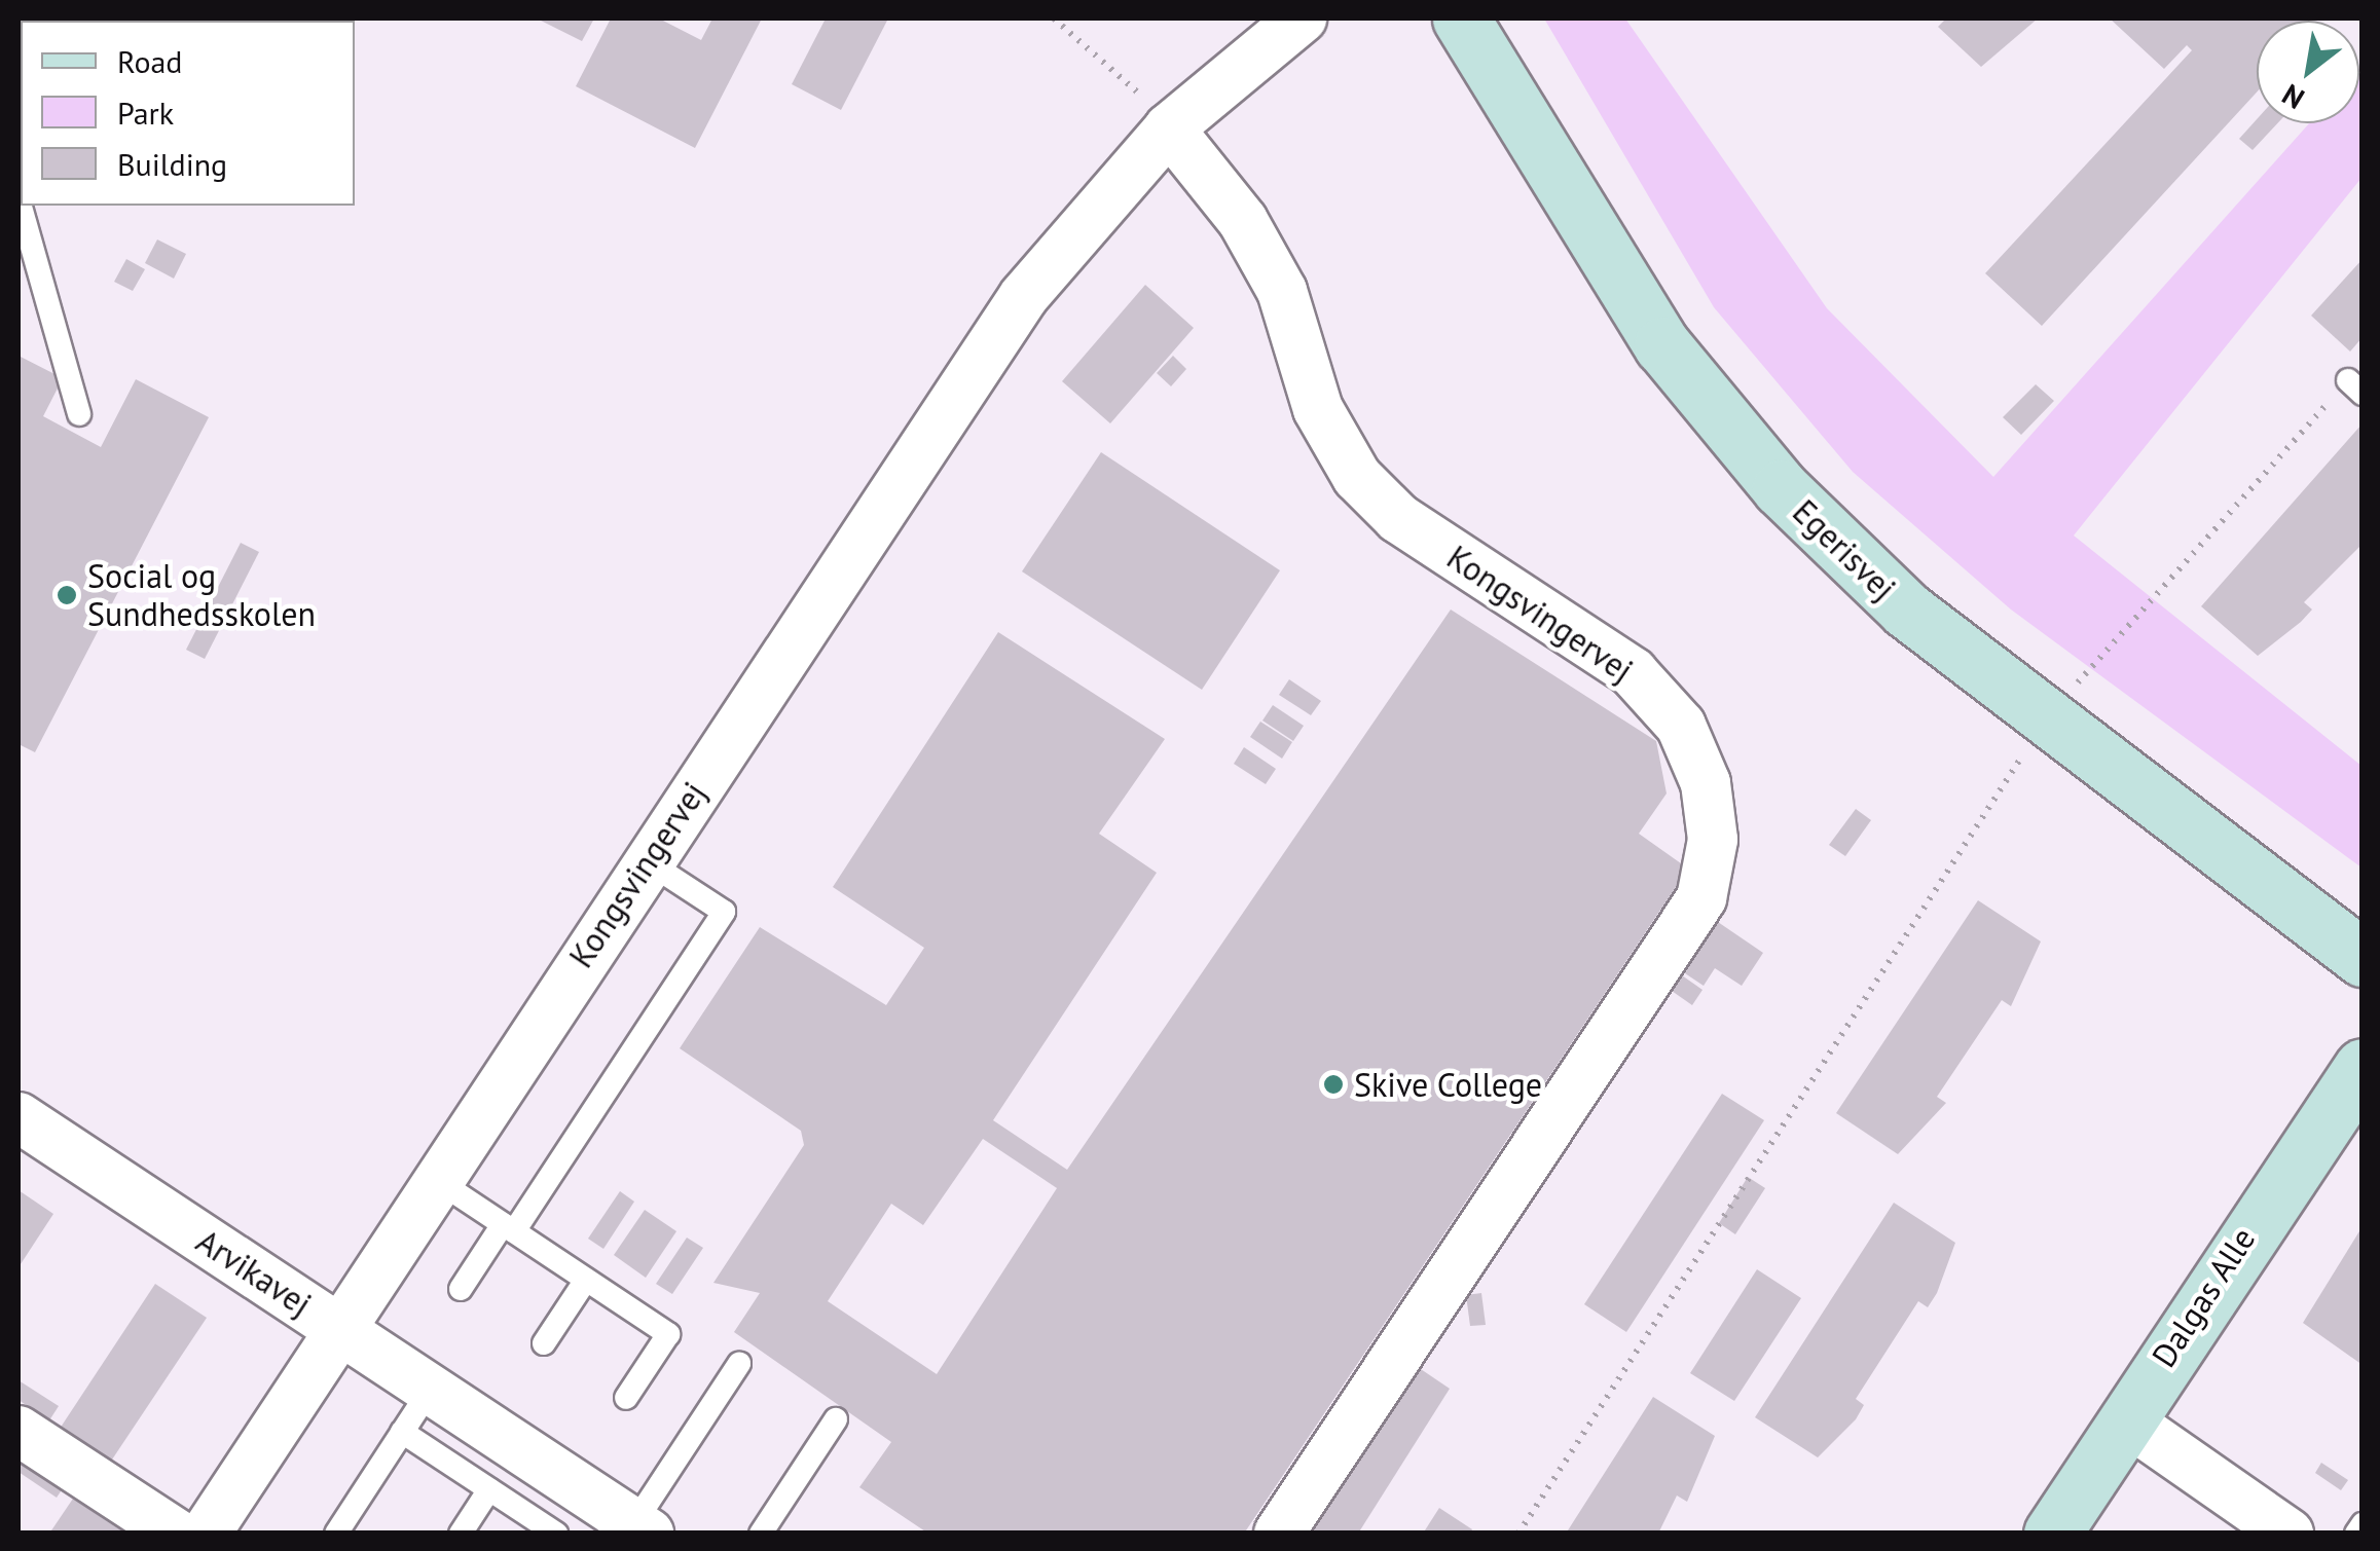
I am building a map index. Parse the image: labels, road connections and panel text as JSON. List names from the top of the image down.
{
  "streets": {
    "street": [
      "Egerisvej",
      "Kongsvingervej",
      "Arvikavej",
      "Dalgas Alle"
    ]
  },
  "crossings": [
    ["Kongsvingervej", "Arvikavej"]
  ],
  "places": ["Social og Sundhedsskolen", "Skive College"],
  "legend": ["Road", "Park", "Building"],
  "north": "bottom left"
}
